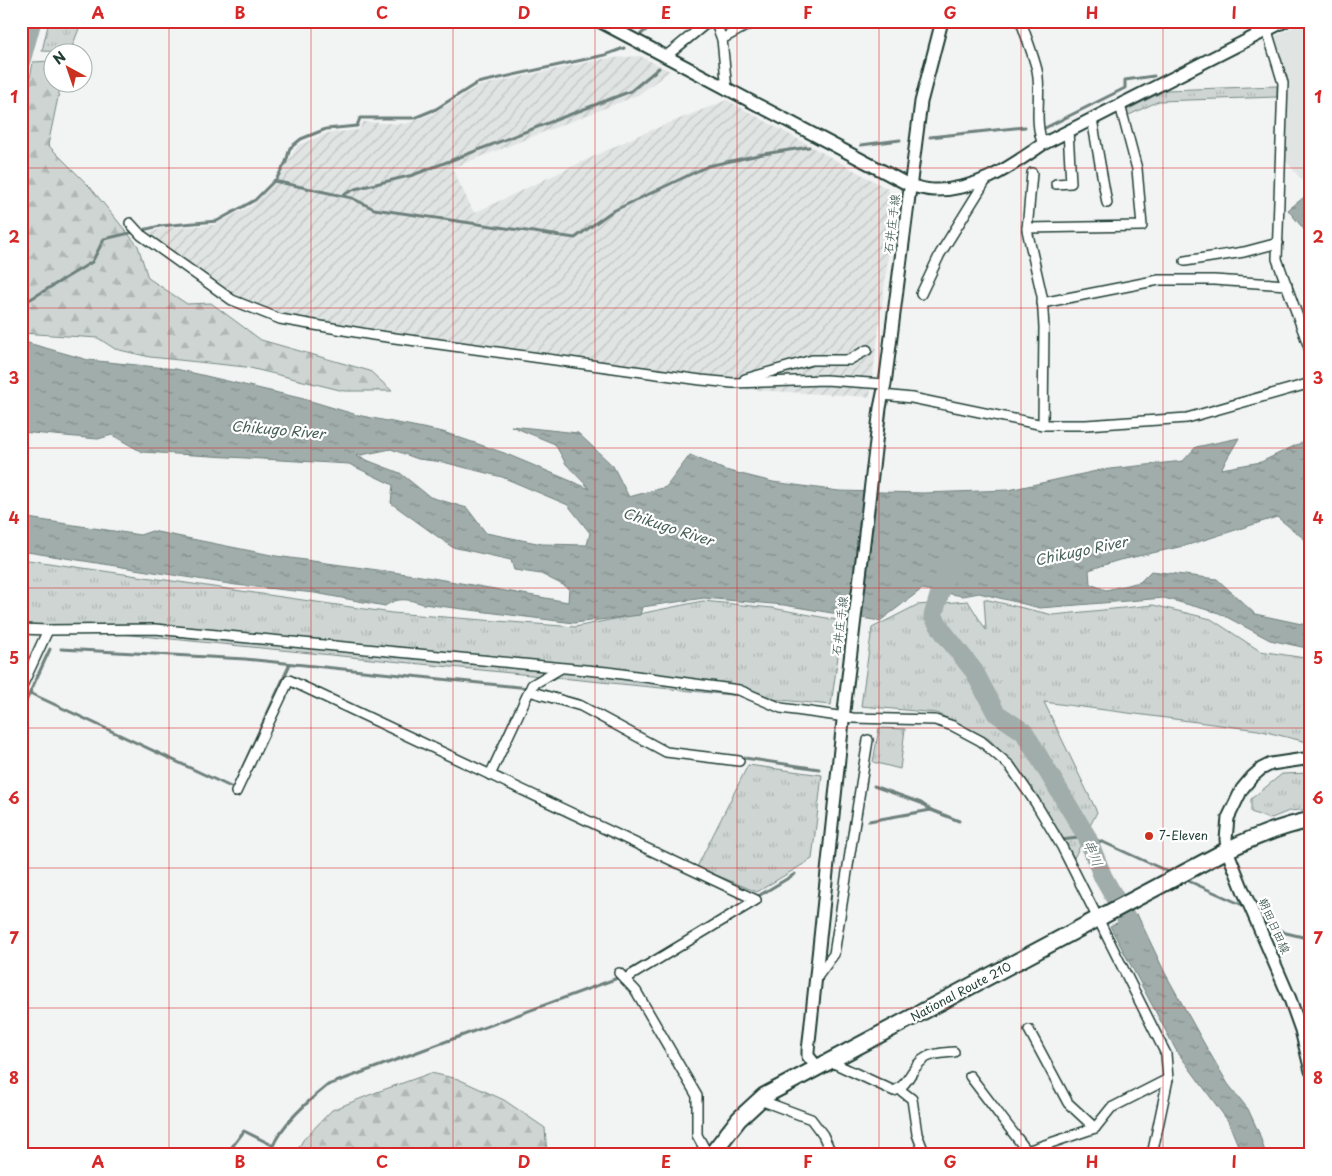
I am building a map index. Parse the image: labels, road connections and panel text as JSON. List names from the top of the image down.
{
  "streets": {
    "highway": ["National Route 210"],
    "main road": ["石井庄手線", "朝田日田線"]
  },
  "crossings": [
    ["石井庄手線", "National Route 210"],
    ["朝田日田線", "National Route 210"]
  ],
  "water": ["Chikugo River", "串川"],
  "places": ["7-Eleven"],
  "north": "top left",
  "grid": {
    "columns": [
      "A",
      "B",
      "C",
      "D",
      "E",
      "F",
      "G",
      "H",
      "I"
    ],
    "rows": [
      "1",
      "2",
      "3",
      "4",
      "5",
      "6",
      "7",
      "8"
    ]
  }
}
